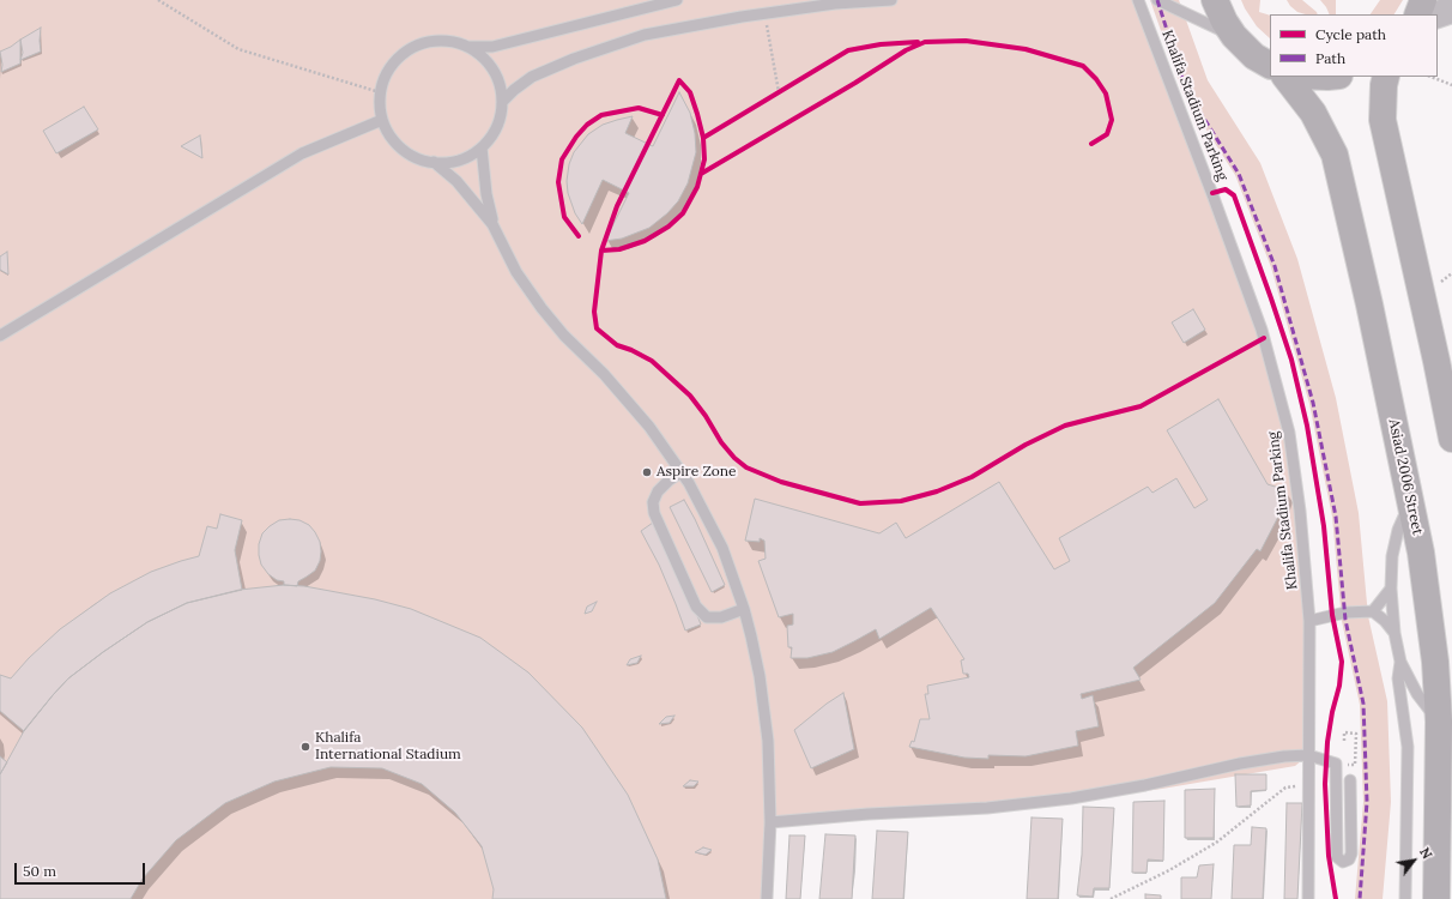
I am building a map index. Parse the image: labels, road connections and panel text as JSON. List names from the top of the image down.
{
  "streets": {
    "main road": ["Asiad 2006 Street"],
    "lane": ["Khalifa Stadium Parking"]
  },
  "places": ["Aspire Zone", "Khalifa International Stadium"],
  "legend": ["Cycle path", "Path"],
  "scale_bar": "50 m",
  "north": "top right"
}
